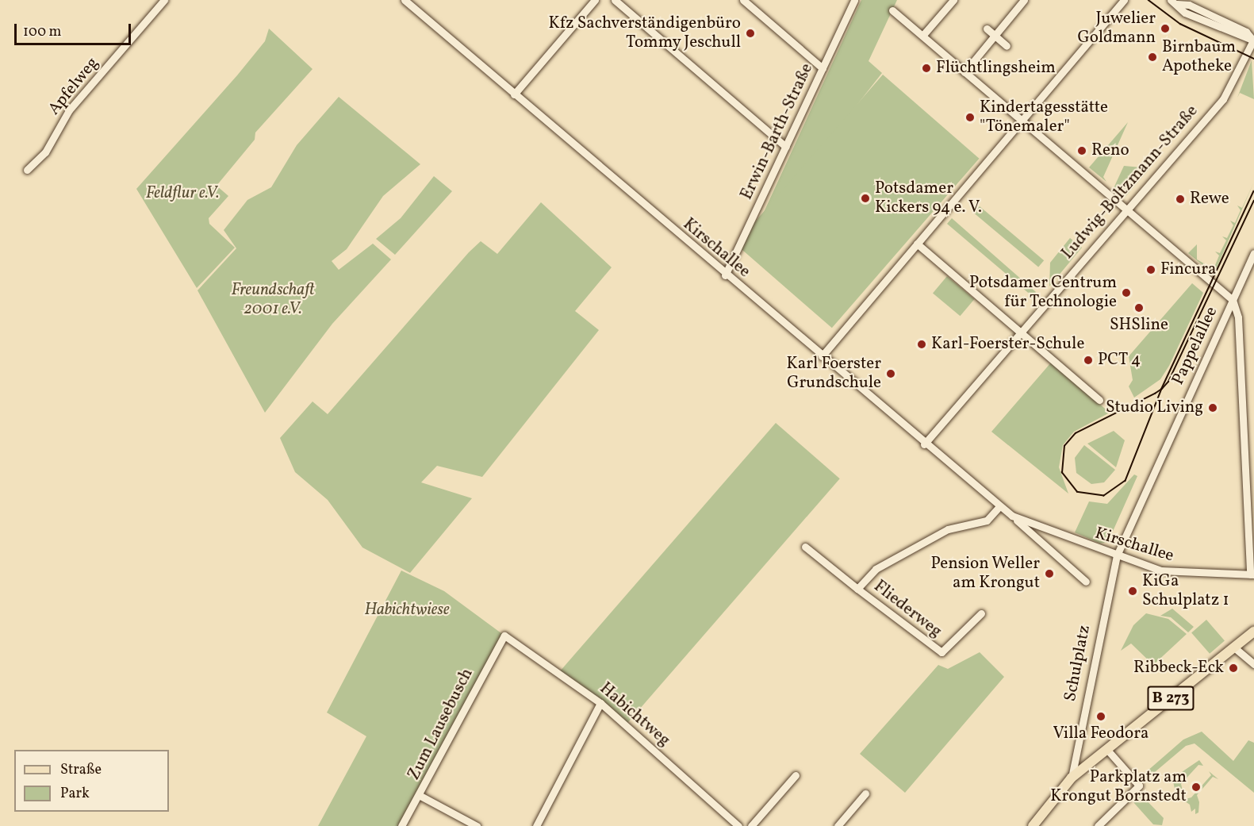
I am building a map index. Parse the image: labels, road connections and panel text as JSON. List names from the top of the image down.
{
  "streets": {
    "main road": ["B 273"],
    "street": [
      "Apfelweg",
      "Erwin-Barth-Straße",
      "Ludwig-Boltzmann-Straße",
      "Kirschallee",
      "Pappelallee",
      "Fliederweg",
      "Schulplatz",
      "Habichtweg",
      "Zum Lausebusch"
    ]
  },
  "crossings": [
    ["Erwin-Barth-Straße", "Kirschallee"],
    ["Ludwig-Boltzmann-Straße", "Kirschallee"],
    ["Kirschallee", "Pappelallee"],
    ["Kirschallee", "Schulplatz"],
    ["Pappelallee", "Schulplatz"],
    ["Schulplatz", "B 273"],
    ["Habichtweg", "Zum Lausebusch"]
  ],
  "parks": ["Feldflur e.V.", "Freundschaft 2001 e.V.", "Habichtwiese"],
  "places": [
    "Juwelier Goldmann",
    "Kfz Sachverständigenbüro Tommy Jeschull",
    "Birnbaum Apotheke",
    "Flüchtlingsheim",
    "Kindertagesstätte \"Tönemaler\"",
    "Reno",
    "Potsdamer Kickers 94 e. V.",
    "Rewe",
    "Fincura",
    "Potsdamer Centrum für Technologie",
    "SHSline",
    "Karl-Foerster-Schule",
    "PCT 4",
    "Karl Foerster Grundschule",
    "Studio Living",
    "Pension Weller am Krongut",
    "KiGa Schulplatz 1",
    "Ribbeck-Eck",
    "Villa Feodora",
    "Parkplatz am Krongut Bornstedt"
  ],
  "legend": ["Straße", "Park"],
  "scale_bar": "100 m"
}
